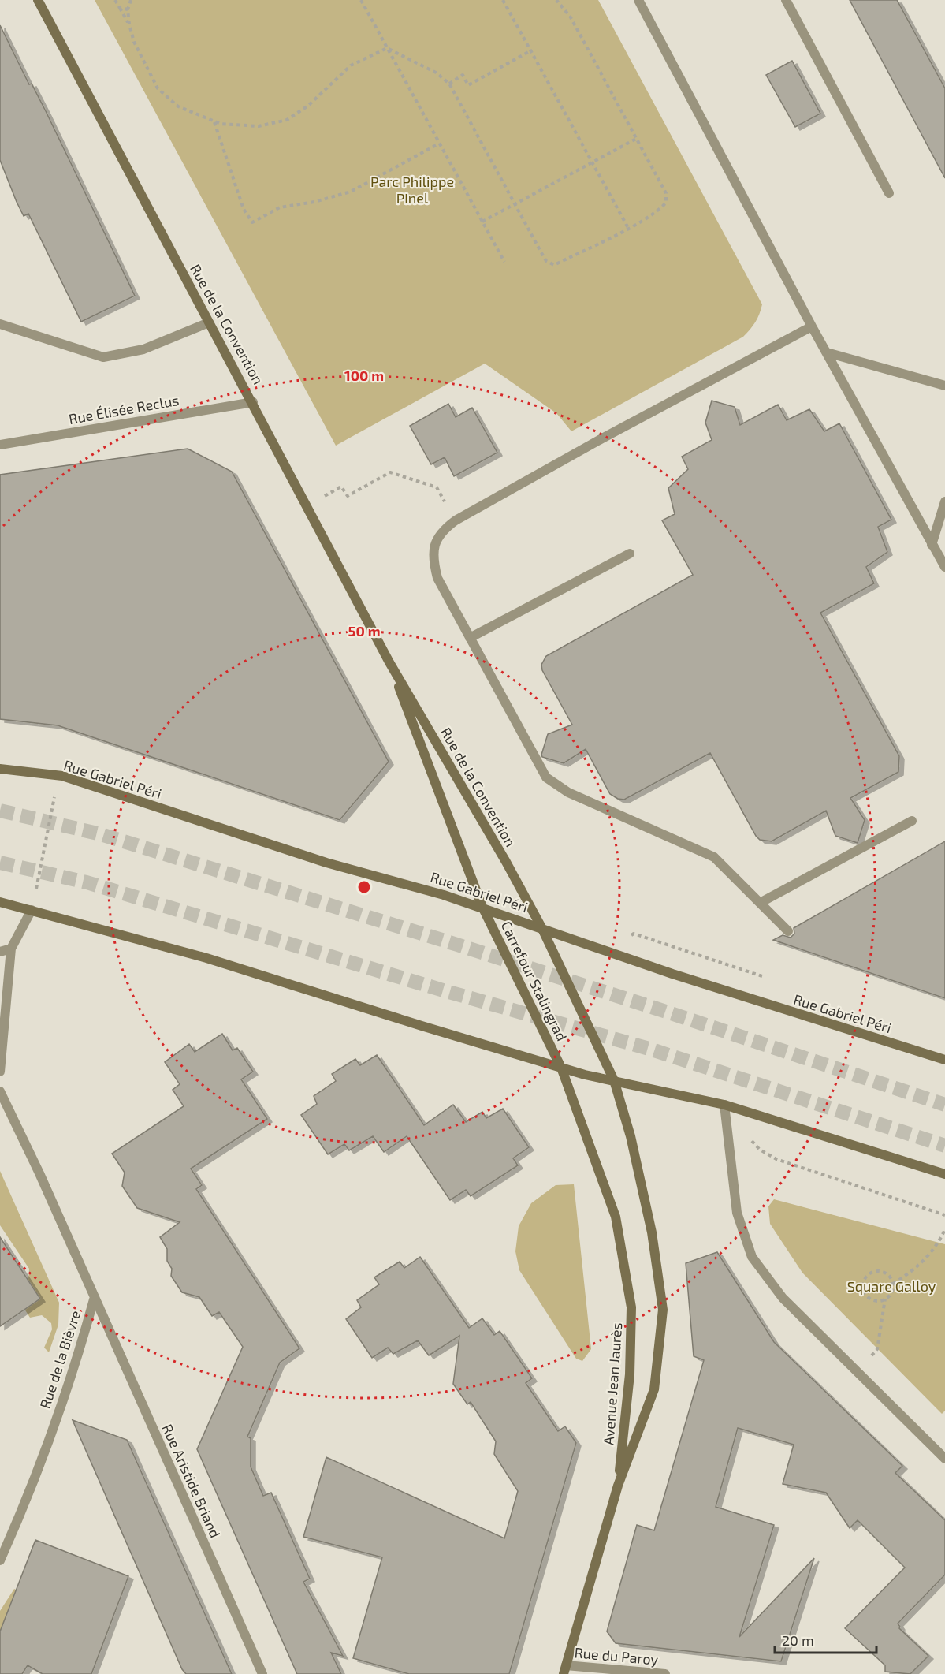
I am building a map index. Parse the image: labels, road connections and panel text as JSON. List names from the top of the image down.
{
  "streets": {
    "main road": [
      "Rue de la Convention",
      "Rue Gabriel Péri",
      "Carrefour Stalingrad",
      "Avenue Jean Jaurès"
    ],
    "street": [
      "Rue Élisée Reclus",
      "Rue de la Bièvre",
      "Rue Aristide Briand",
      "Rue du Paroy"
    ]
  },
  "crossings": [
    ["Rue de la Convention", "Rue Élisée Reclus"],
    ["Rue de la Convention", "Rue Gabriel Péri"],
    ["Rue de la Convention", "Carrefour Stalingrad"],
    ["Rue Gabriel Péri", "Carrefour Stalingrad"],
    ["Carrefour Stalingrad", "Avenue Jean Jaurès"],
    ["Rue de la Bièvre", "Rue Aristide Briand"],
    ["Avenue Jean Jaurès", "Rue du Paroy"]
  ],
  "parks": ["Parc Philippe Pinel", "Square Galloy"],
  "scale_bar": "20 m",
  "rings": ["100 m", "50 m"]
}
